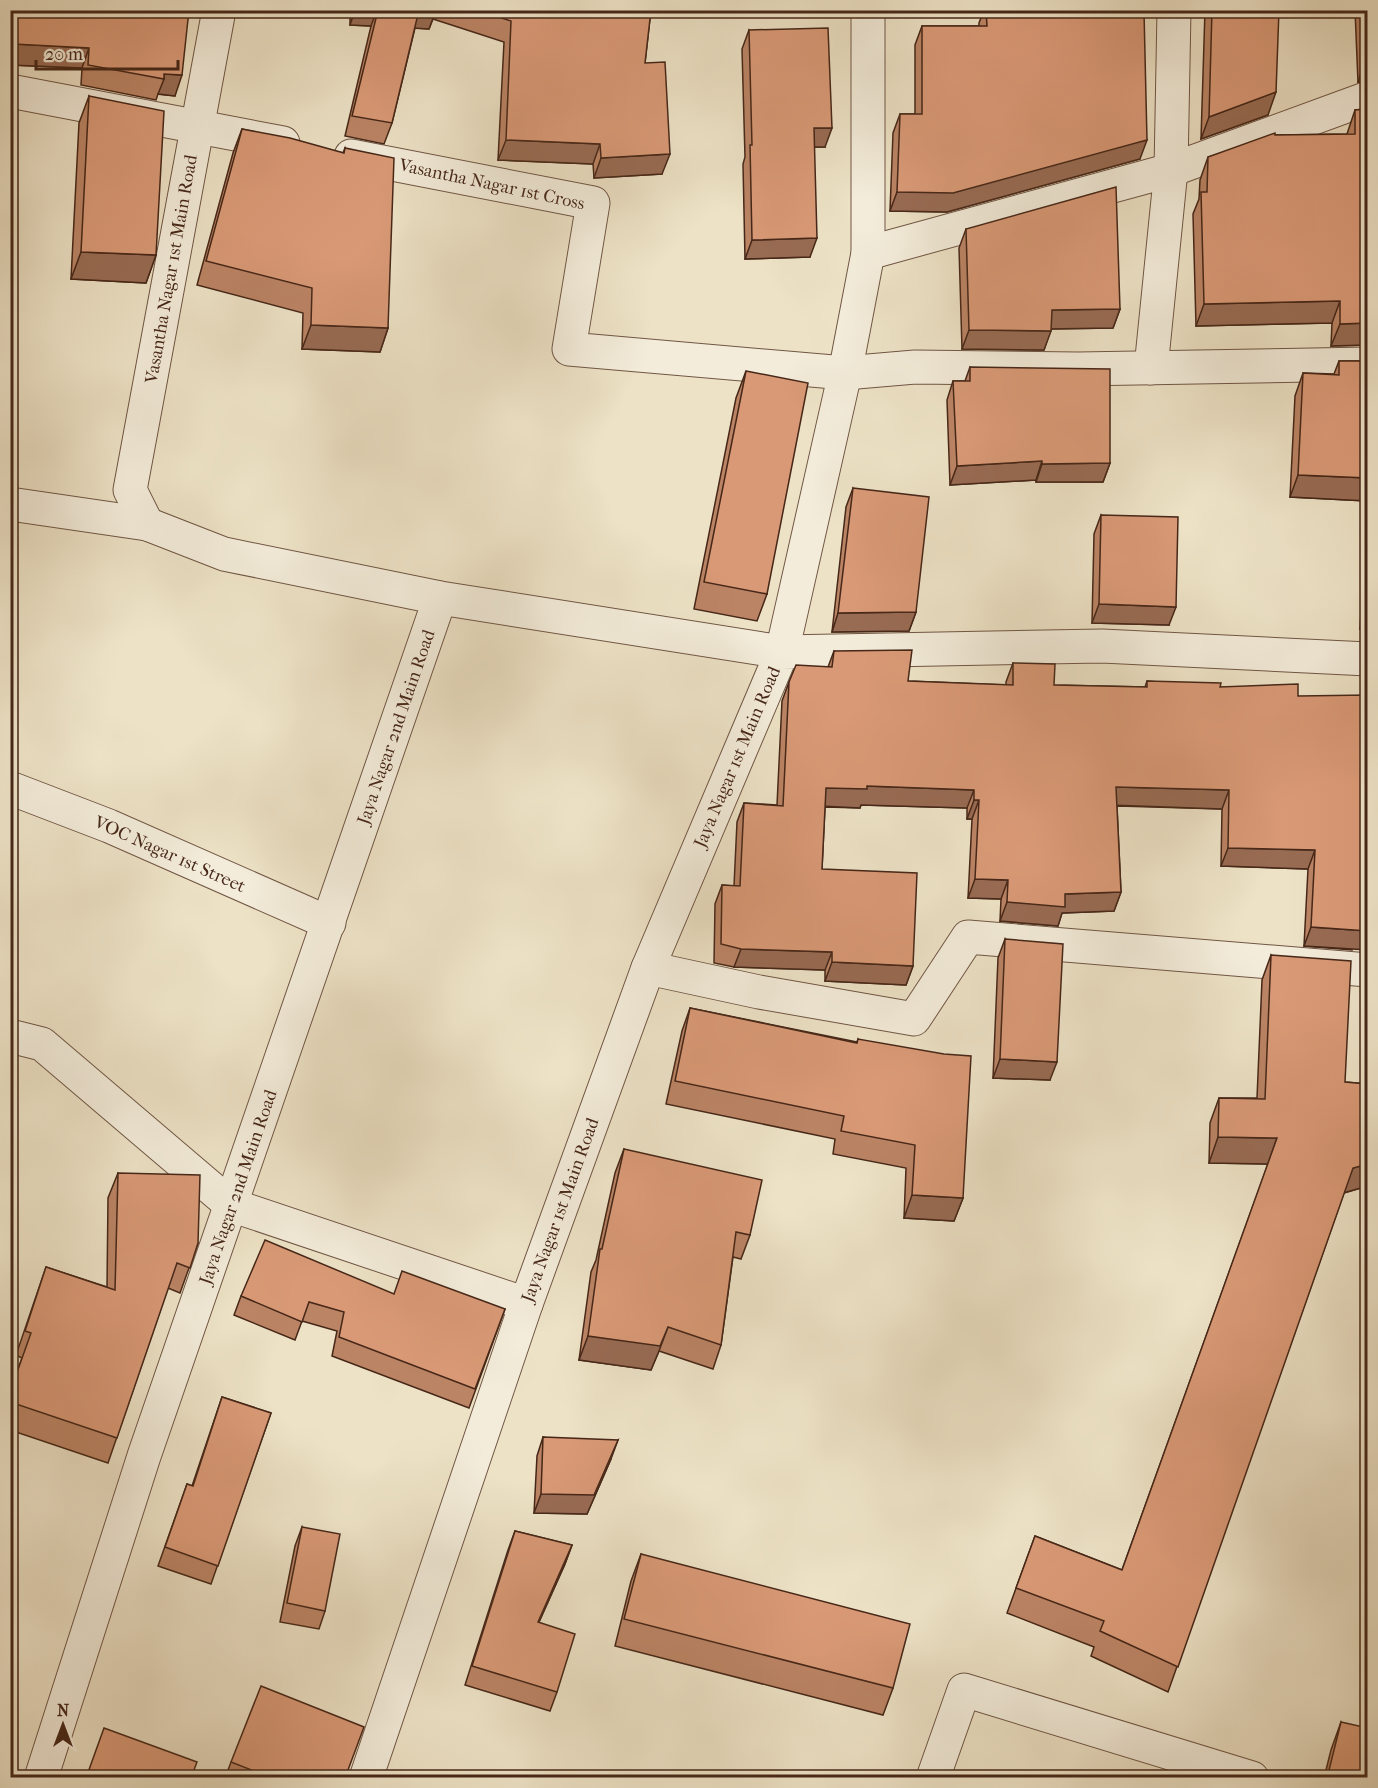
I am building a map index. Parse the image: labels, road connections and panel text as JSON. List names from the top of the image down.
{
  "streets": {
    "street": [
      "Vasantha Nagar 1st Cross",
      "Vasantha Nagar 1st Main Road",
      "Jaya Nagar 2nd Main Road",
      "Jaya Nagar 1st Main Road",
      "VOC Nagar 1st Street"
    ]
  },
  "crossings": [
    ["Vasantha Nagar 1st Cross", "Vasantha Nagar 1st Main Road"],
    ["Vasantha Nagar 1st Cross", "Jaya Nagar 1st Main Road"],
    ["Jaya Nagar 2nd Main Road", "VOC Nagar 1st Street"]
  ],
  "scale_bar": "20 m",
  "north": "top"
}
